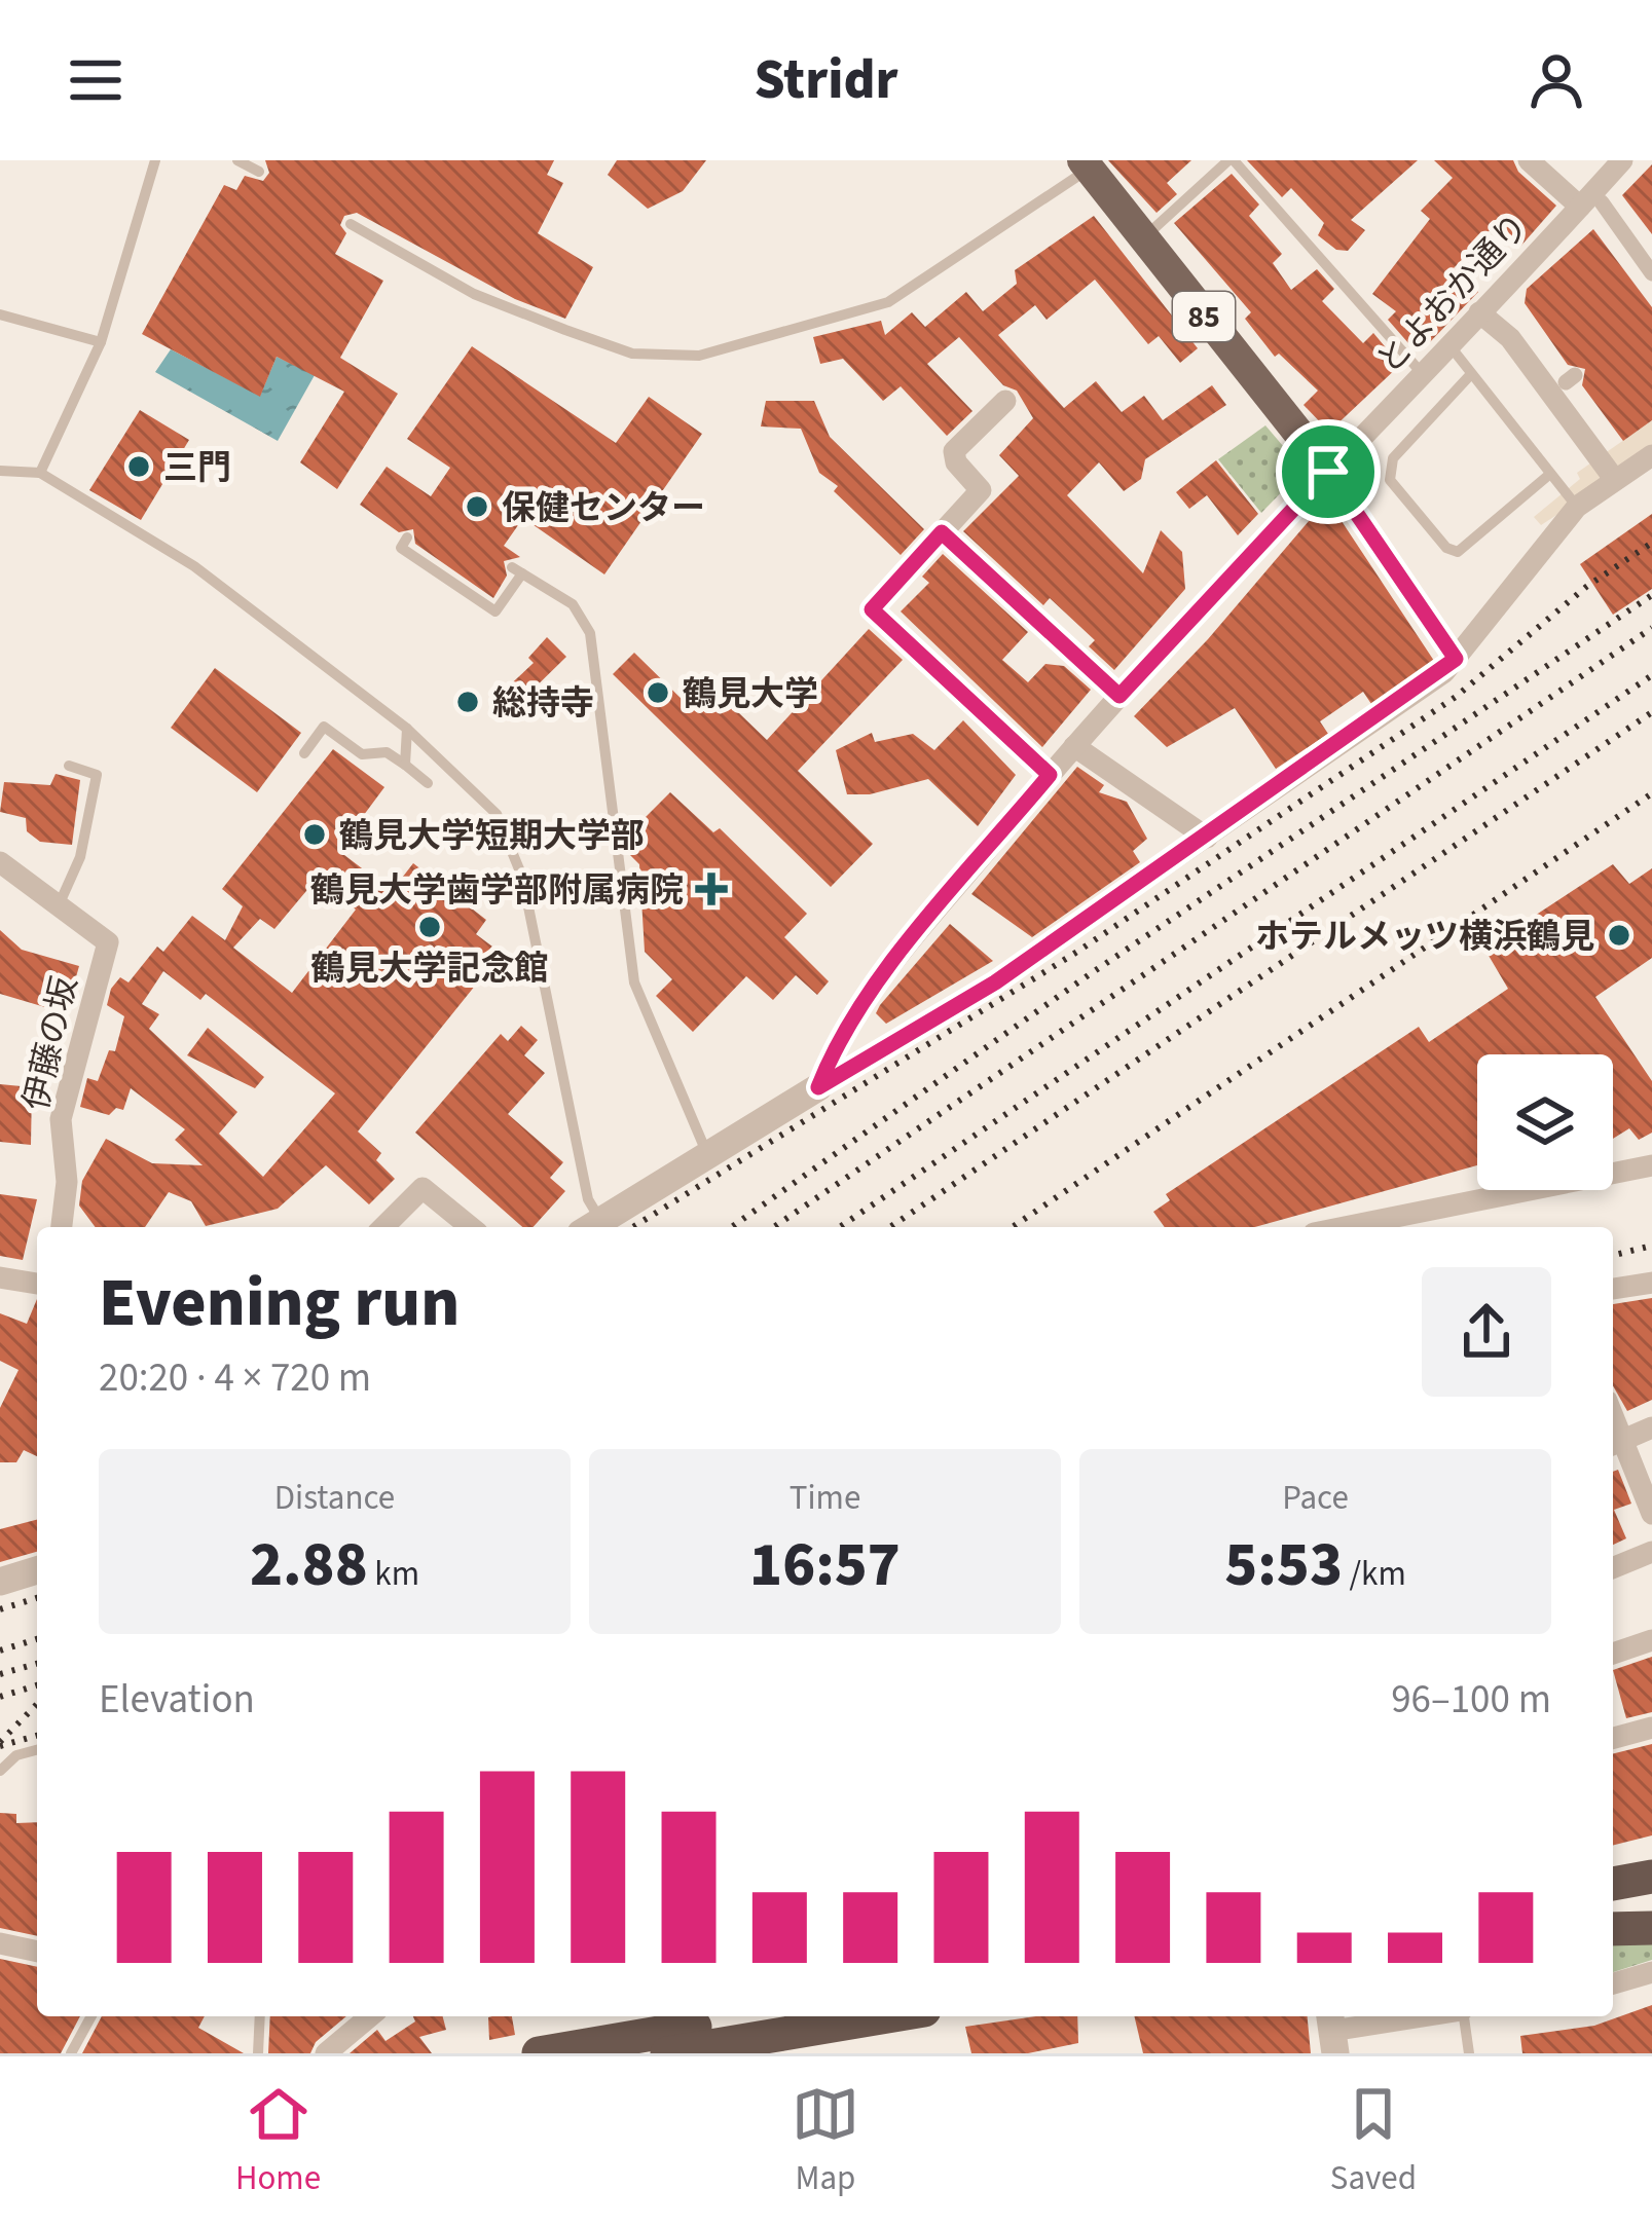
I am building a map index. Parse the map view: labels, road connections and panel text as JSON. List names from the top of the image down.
{
  "streets": {
    "main road": ["85"],
    "street": ["とよおか通り", "伊藤の坂"]
  },
  "crossings": [
    ["とよおか通り", "85"]
  ],
  "places": {
    "other": [
      "三門",
      "保健センター",
      "鶴見大学",
      "総持寺",
      "鶴見大学短期大学部",
      "鶴見大学記念館",
      "ホテルメッツ横浜鶴見"
    ],
    "health": ["鶴見大学歯学部附属病院"]
  },
  "page": {
    "header": "Stridr",
    "heading": ["Evening run", "20:20 · 4 × 720 m"],
    "stats": [
      ["Distance", "2.88 km"],
      ["Time", "16:57"],
      ["Pace", "5:53 /km"]
    ],
    "chart": ["Elevation", "96–100 m"],
    "tabs": ["Home", "Map", "Saved"]
  }
}
